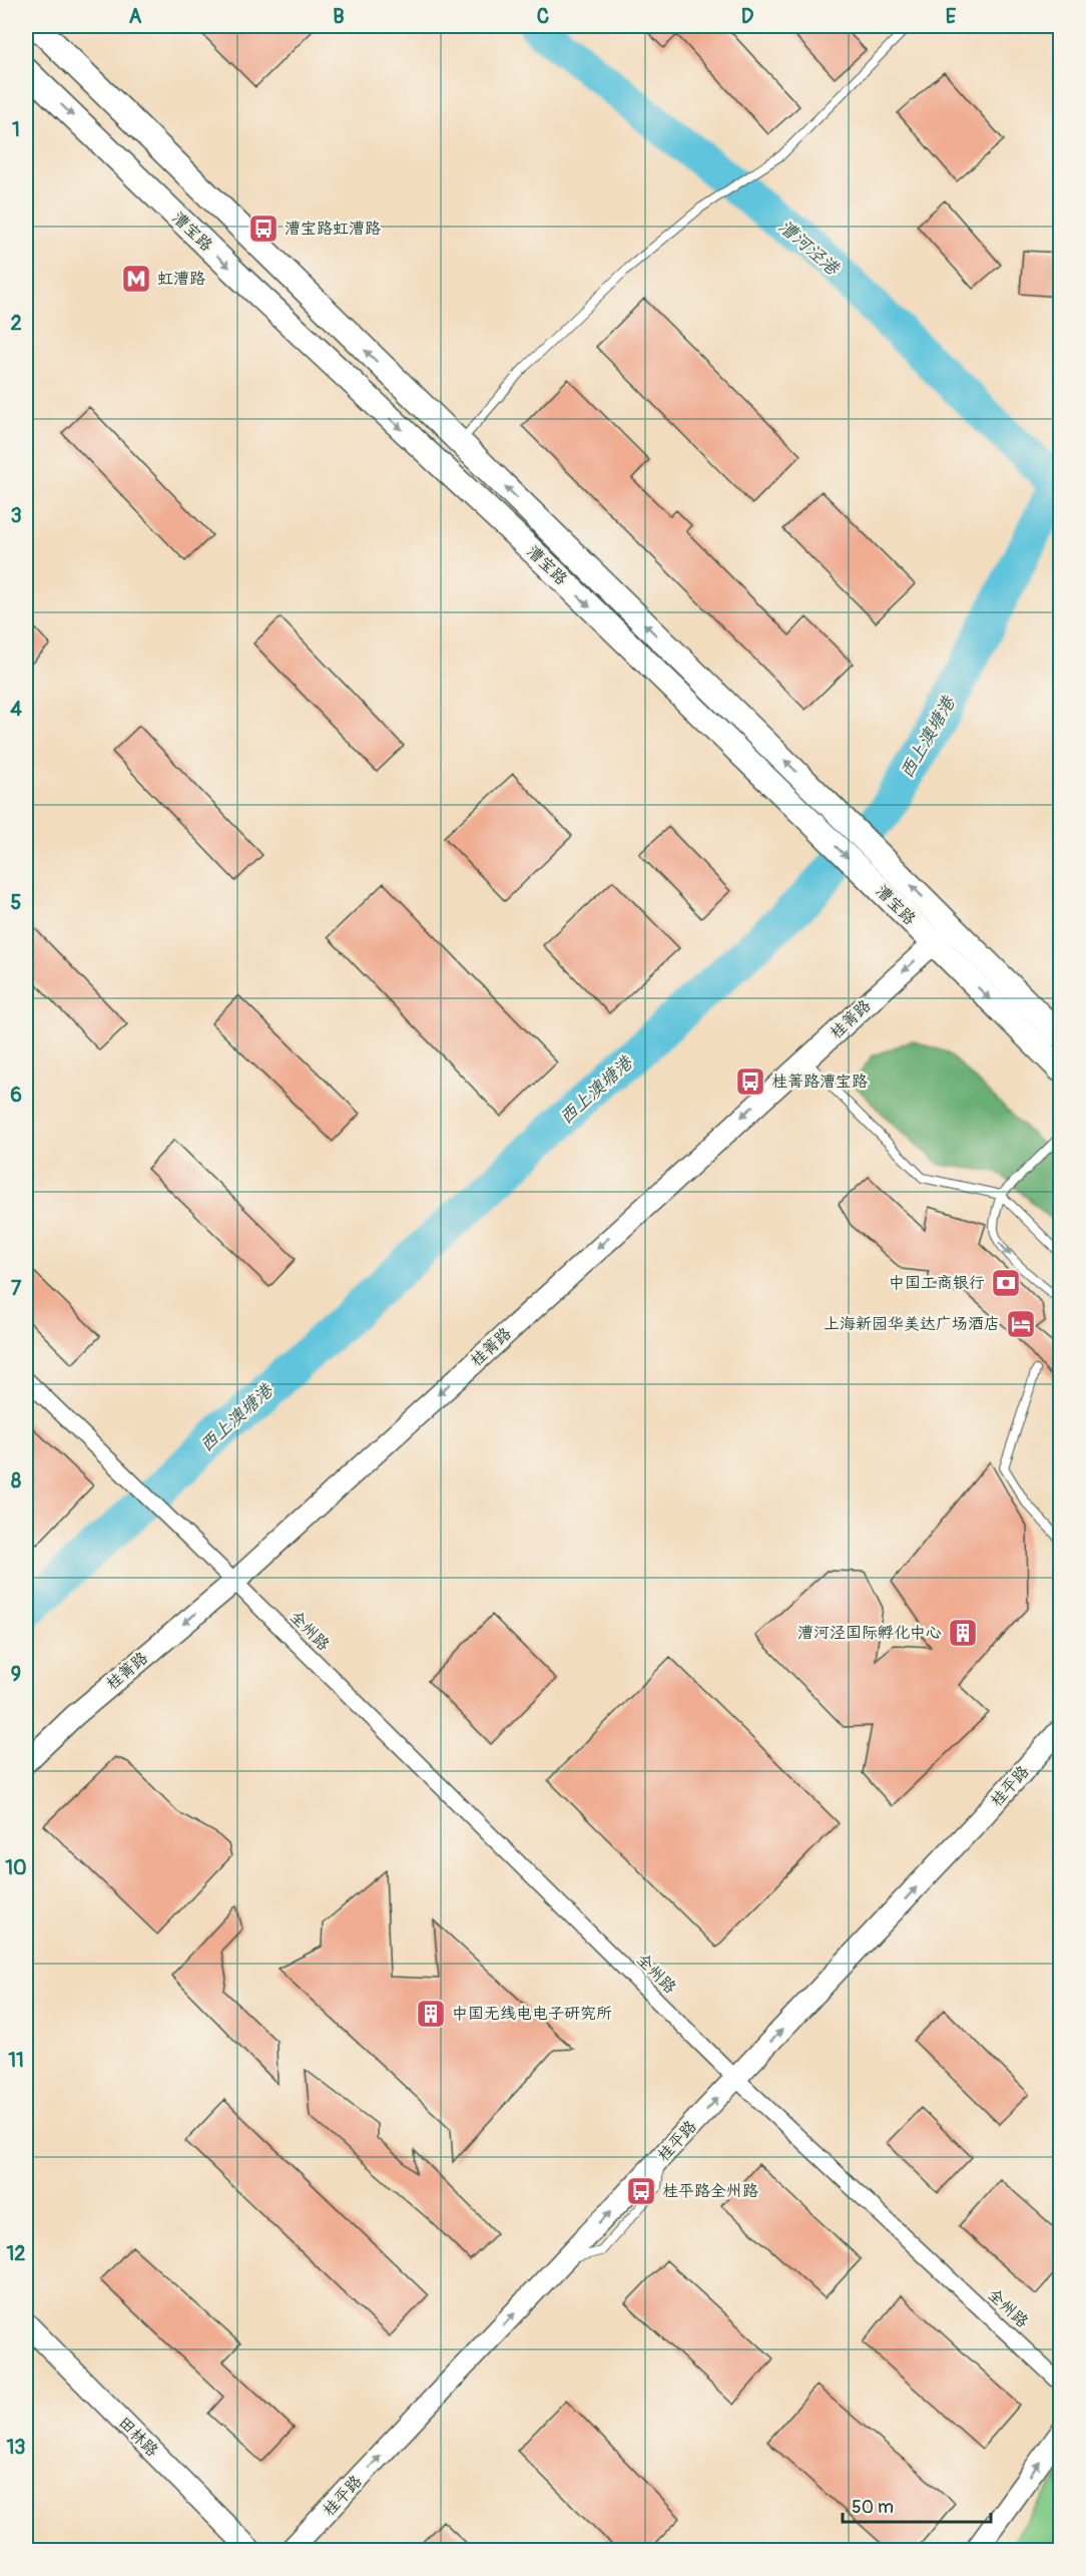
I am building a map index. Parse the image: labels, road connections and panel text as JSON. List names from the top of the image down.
{
  "streets": {
    "main road": ["漕宝路"],
    "street": [
      "桂箐路",
      "全州路",
      "桂平路",
      "田林路"
    ]
  },
  "crossings": [
    ["漕宝路", "桂箐路"],
    ["桂箐路", "全州路"],
    ["全州路", "桂平路"]
  ],
  "one_way": ["桂箐路", "桂平路"],
  "water": ["漕河泾港", "西上澳塘港"],
  "places": {
    "bus stop": ["漕宝路虹漕路", "桂箐路漕宝路", "桂平路全州路"],
    "metro station": ["虹漕路"],
    "bank": ["中国工商银行"],
    "hotel": ["上海新园华美达广场酒店"],
    "building": ["漕河泾国际孵化中心", "中国无线电电子研究所"]
  },
  "scale_bar": "50 m",
  "grid": {
    "columns": [
      "A",
      "B",
      "C",
      "D",
      "E"
    ],
    "rows": [
      "1",
      "2",
      "3",
      "4",
      "5",
      "6",
      "7",
      "8",
      "9",
      "10",
      "11",
      "12",
      "13"
    ]
  }
}
